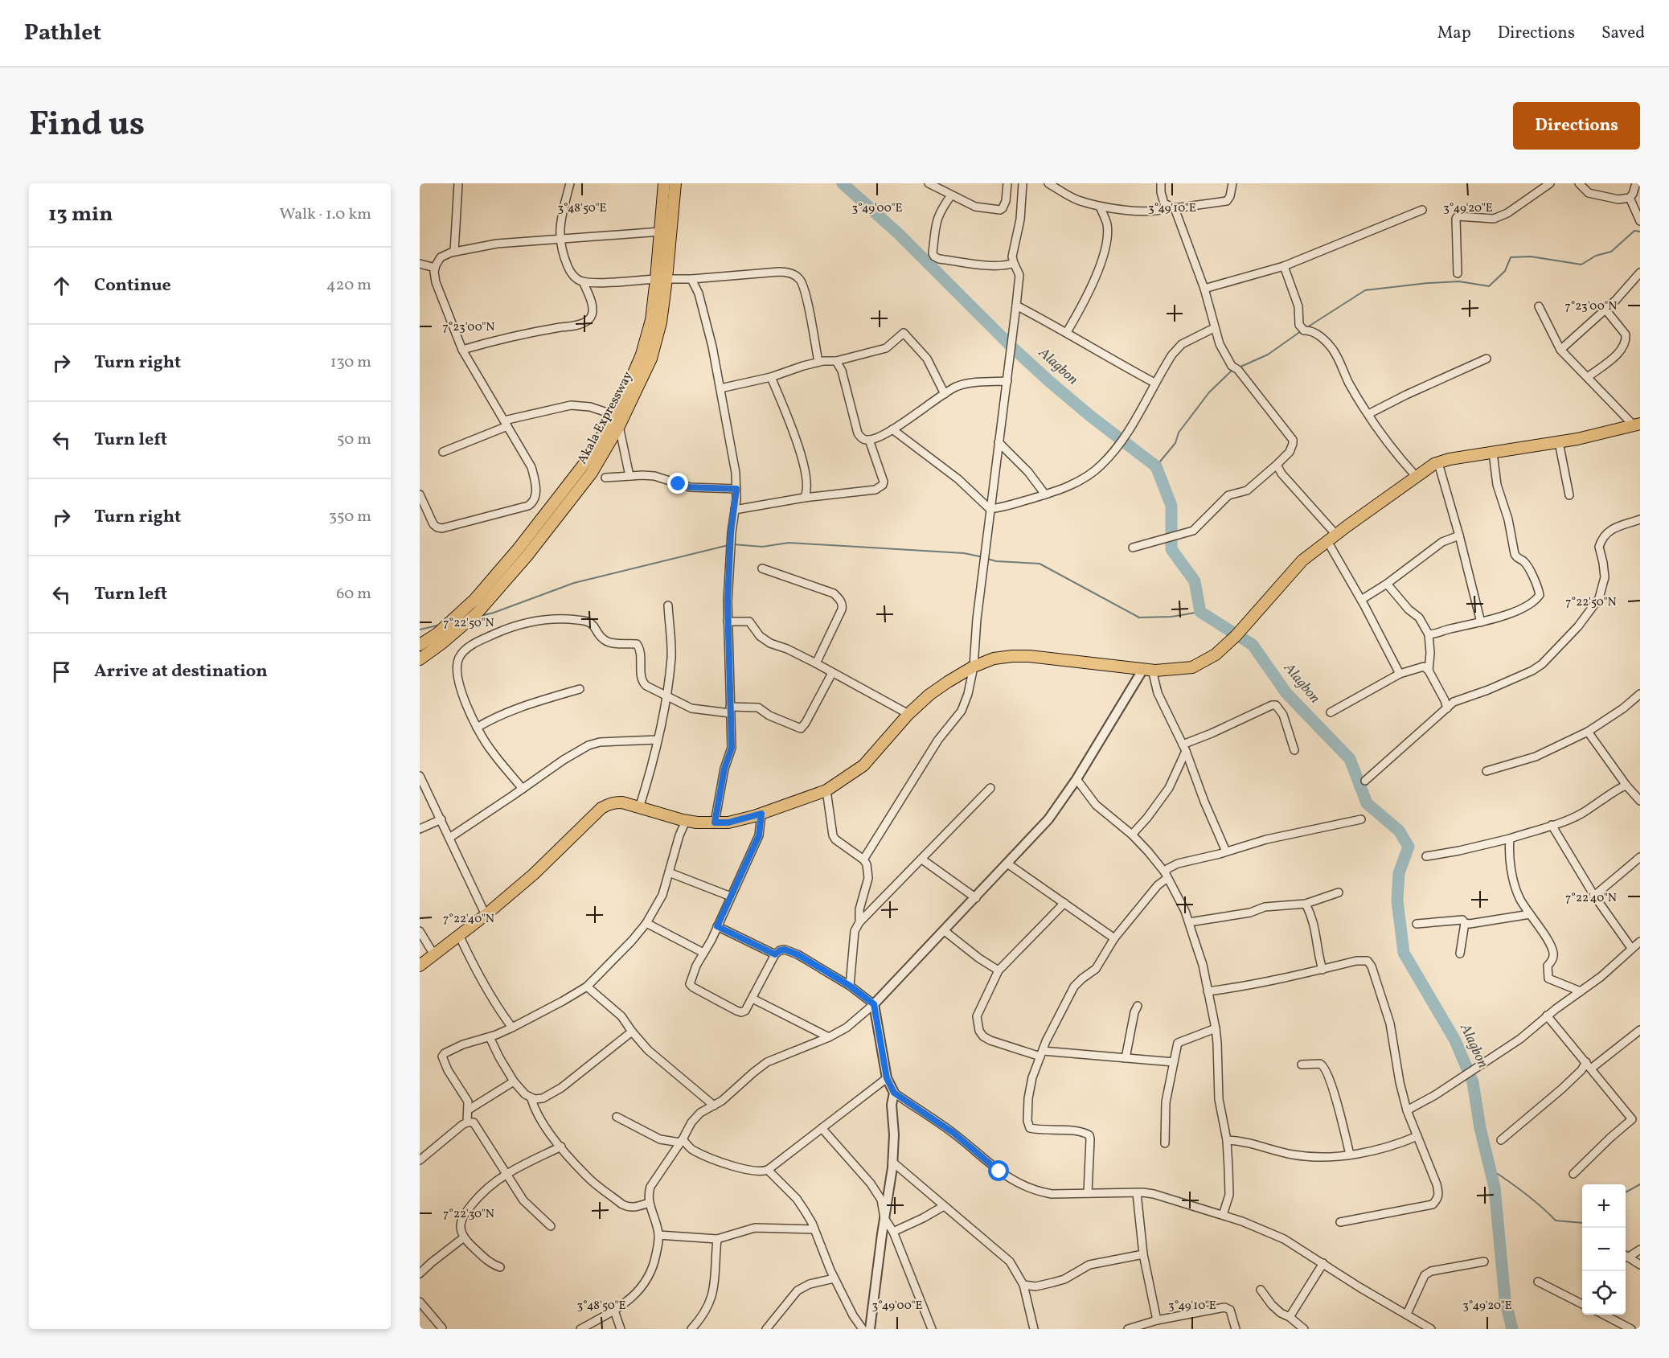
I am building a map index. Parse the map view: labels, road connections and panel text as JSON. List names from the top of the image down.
{
  "streets": {
    "main road": ["Akala Expressway"]
  },
  "water": ["Alagbon"],
  "page": {
    "header": "Pathlet",
    "nav": ["Map", "Directions", "Saved"],
    "title": "Find us",
    "buttons": "Directions",
    "heading": ["13 min", "Walk · 1.0 km"],
    "list": [
      ["Continue", "420 m"],
      ["Turn right", "130 m"],
      ["Turn left", "50 m"],
      ["Turn right", "350 m"],
      ["Turn left", "60 m"],
      "Arrive at destination"
    ],
    "map_buttons": ["+", "−"]
  },
  "coordinates": [
    "3°48'50\"E",
    "3°49'00\"E",
    "3°49'10\"E",
    "3°49'20\"E",
    "7°23'00\"N",
    "7°22'50\"N",
    "7°22'40\"N",
    "7°22'30\"N"
  ]
}
